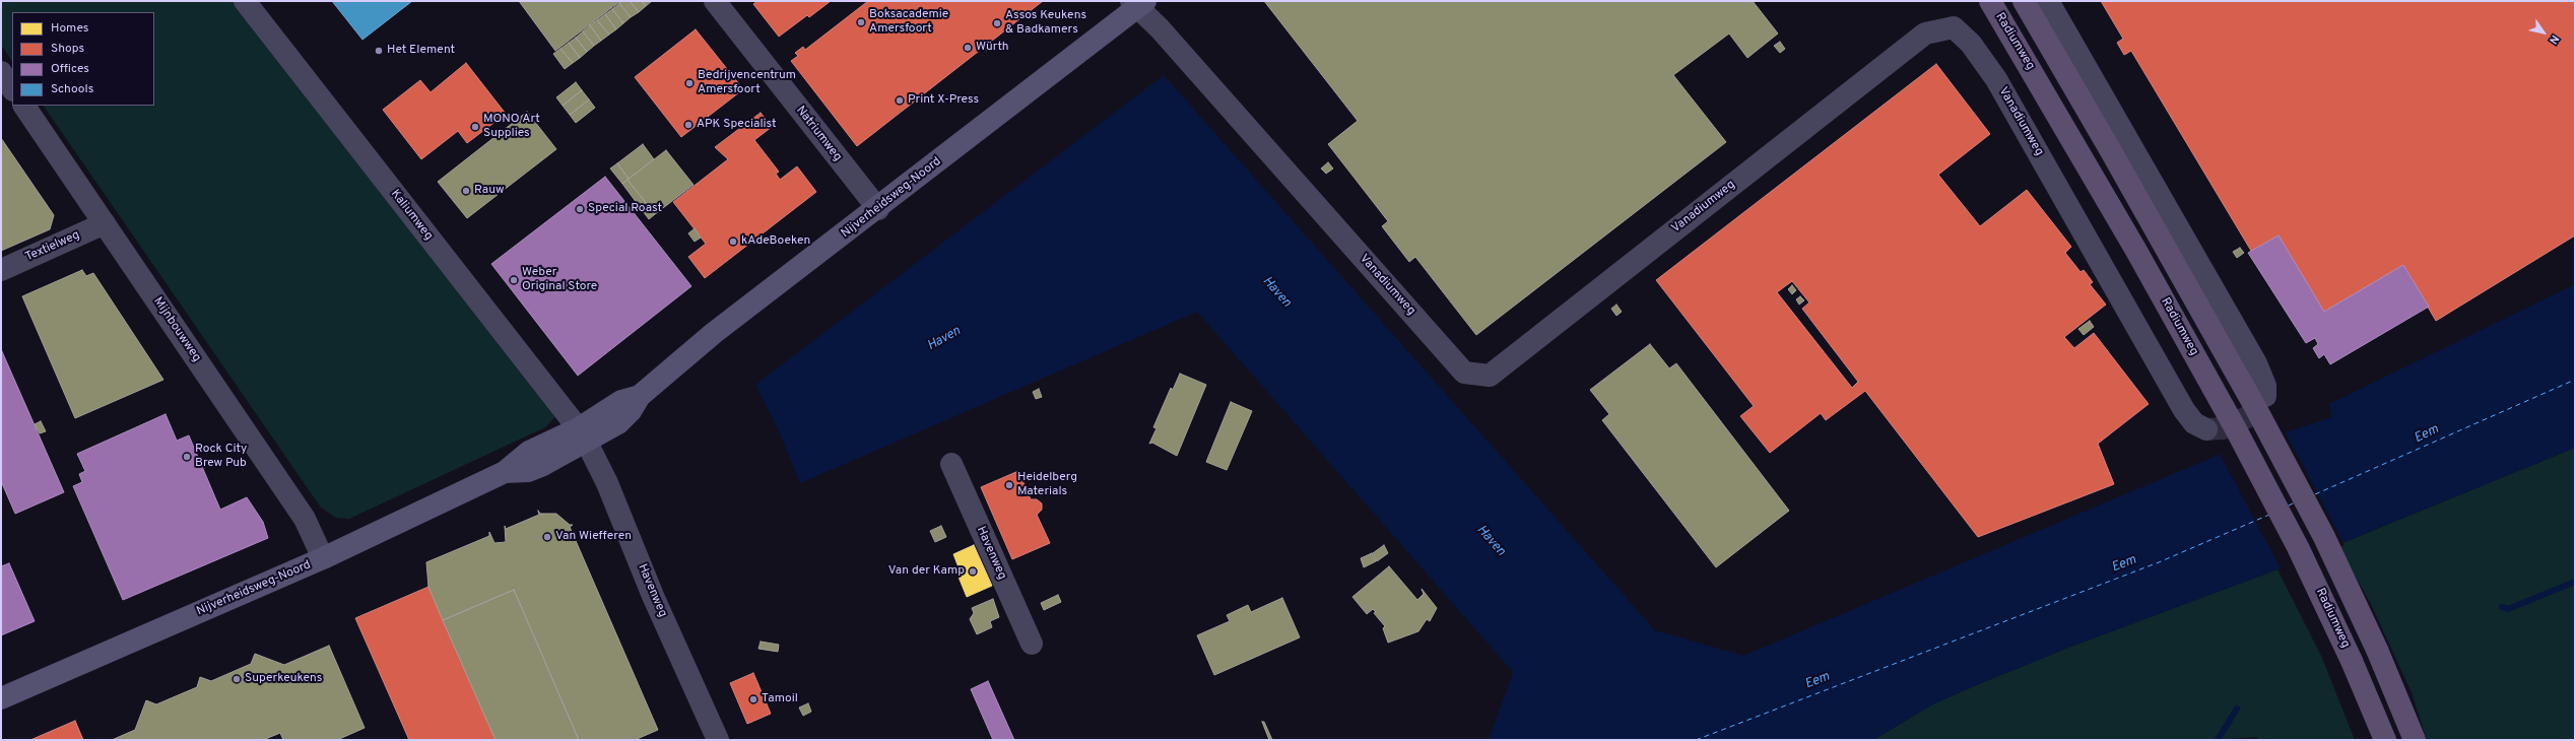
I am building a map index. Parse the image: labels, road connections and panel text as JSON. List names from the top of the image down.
{
  "streets": {
    "main road": ["Radiumweg"],
    "street": [
      "Vanadiumweg",
      "Natriumweg",
      "Nijverheidsweg-Noord",
      "Kaliumweg",
      "Textielweg",
      "Mijnbouwweg",
      "Havenweg"
    ]
  },
  "crossings": [
    ["Vanadiumweg", "Nijverheidsweg-Noord"],
    ["Natriumweg", "Nijverheidsweg-Noord"],
    ["Nijverheidsweg-Noord", "Kaliumweg"],
    ["Nijverheidsweg-Noord", "Mijnbouwweg"],
    ["Nijverheidsweg-Noord", "Havenweg"],
    ["Kaliumweg", "Havenweg"],
    ["Textielweg", "Mijnbouwweg"]
  ],
  "water": ["Haven", "Eem"],
  "places": [
    "Boksacademie Amersfoort",
    "Assos Keukens & Badkamers",
    "Würth",
    "Het Element",
    "Bedrijvencentrum Amersfoort",
    "Print X-Press",
    "APK Specialist",
    "MONO Art Supplies",
    "Rauw",
    "Special Roast",
    "kAdeBoeken",
    "Weber Original Store",
    "Rock City Brew Pub",
    "Heidelberg Materials",
    "Van Wiefferen",
    "Van der Kamp",
    "Superkeukens",
    "Tamoil"
  ],
  "legend": [
    "Homes",
    "Shops",
    "Offices",
    "Schools"
  ],
  "north": "bottom right"
}
